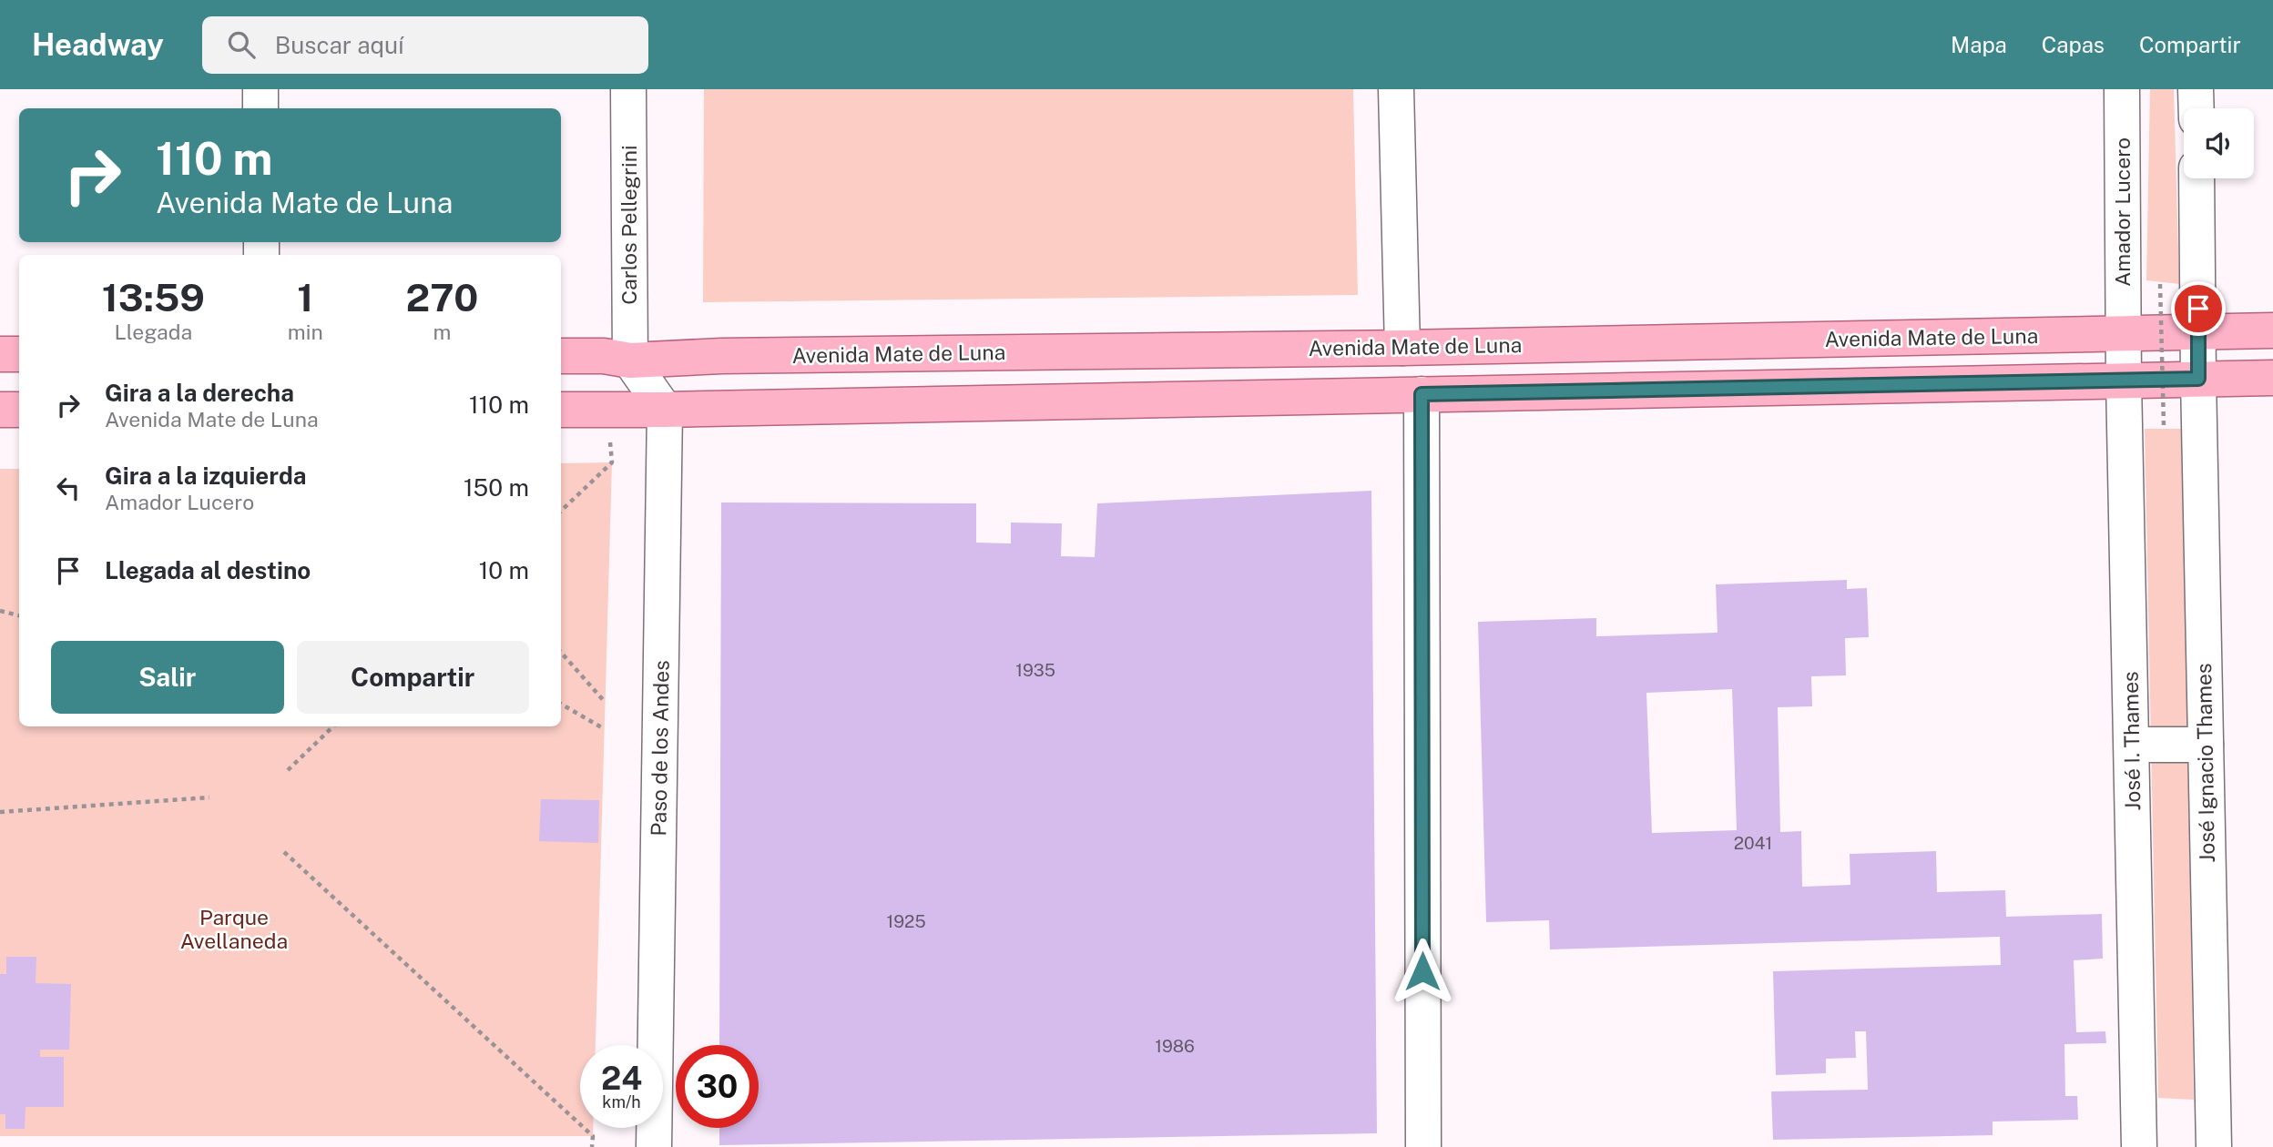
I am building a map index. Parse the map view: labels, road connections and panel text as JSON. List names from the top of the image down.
{
  "streets": {
    "main road": ["Avenida Mate de Luna"],
    "street": [
      "Amador Lucero",
      "Carlos Pellegrini",
      "José I. Thames",
      "Paso de los Andes",
      "José Ignacio Thames"
    ]
  },
  "crossings": [
    ["Amador Lucero", "Avenida Mate de Luna"],
    ["Amador Lucero", "José I. Thames"],
    ["Carlos Pellegrini", "Avenida Mate de Luna"],
    ["Avenida Mate de Luna", "José I. Thames"]
  ],
  "parks": ["Parque Avellaneda"],
  "house_numbers": [
    "1935",
    "2041",
    "1925",
    "1986"
  ],
  "page": {
    "header": "Headway",
    "search": "Buscar aquí",
    "nav": ["Mapa", "Capas", "Compartir"],
    "turn": ["110 m", "Avenida Mate de Luna"],
    "eta": [
      "13:59",
      "Llegada",
      "1",
      "min",
      "270",
      "m"
    ],
    "list": [
      {
        "name": "Gira a la derecha",
        "note": "Avenida Mate de Luna",
        "value": "110 m"
      },
      {
        "name": "Gira a la izquierda",
        "note": "Amador Lucero",
        "value": "150 m"
      },
      {
        "name": "Llegada al destino",
        "value": "10 m"
      }
    ],
    "buttons": ["Salir", "Compartir"],
    "speed": "24 km/h",
    "limit": "30"
  }
}
